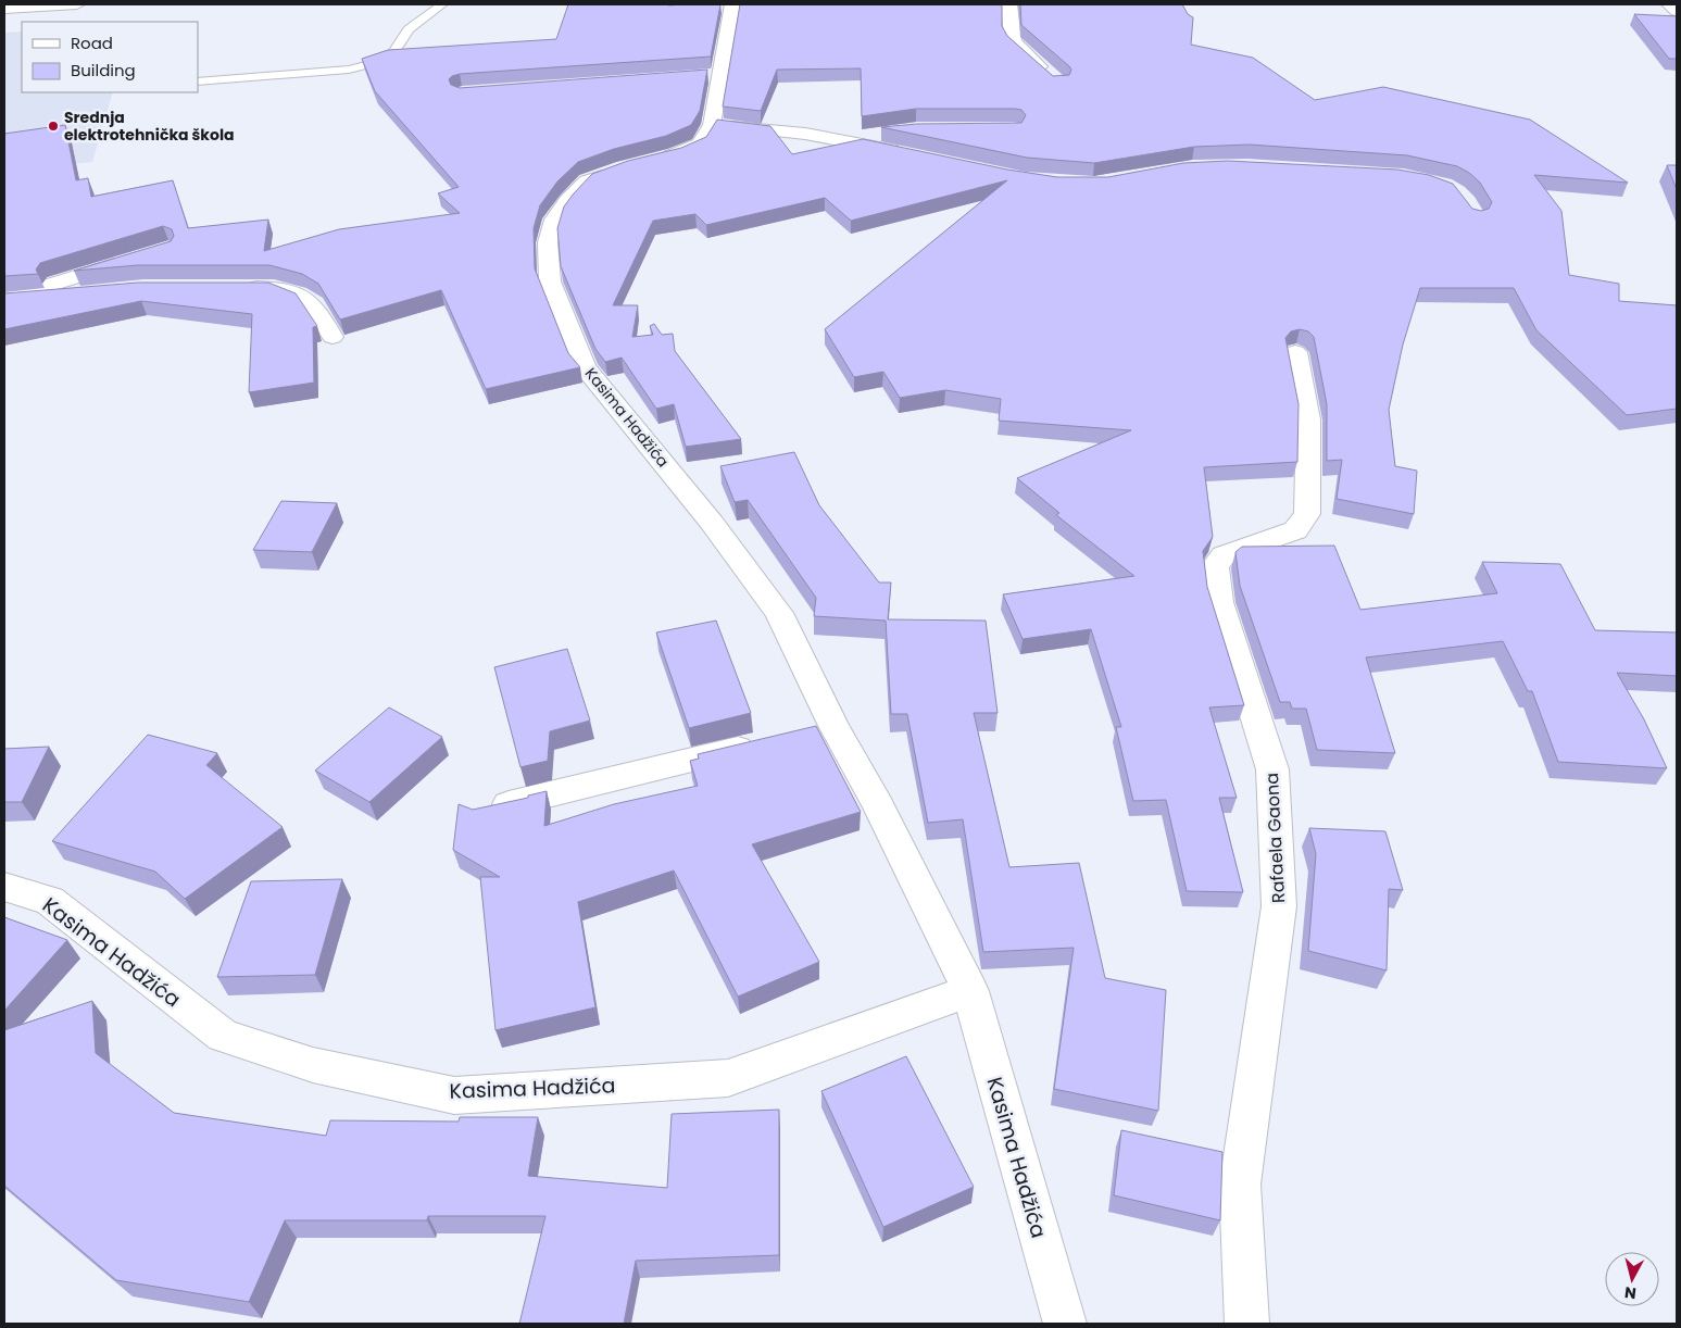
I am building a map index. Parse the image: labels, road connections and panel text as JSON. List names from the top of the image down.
{
  "streets": {
    "street": ["Kasima Hadžića", "Rafaela Gaona"]
  },
  "places": ["Srednja elektrotehnička škola"],
  "legend": ["Road", "Building"],
  "north": "bottom"
}
